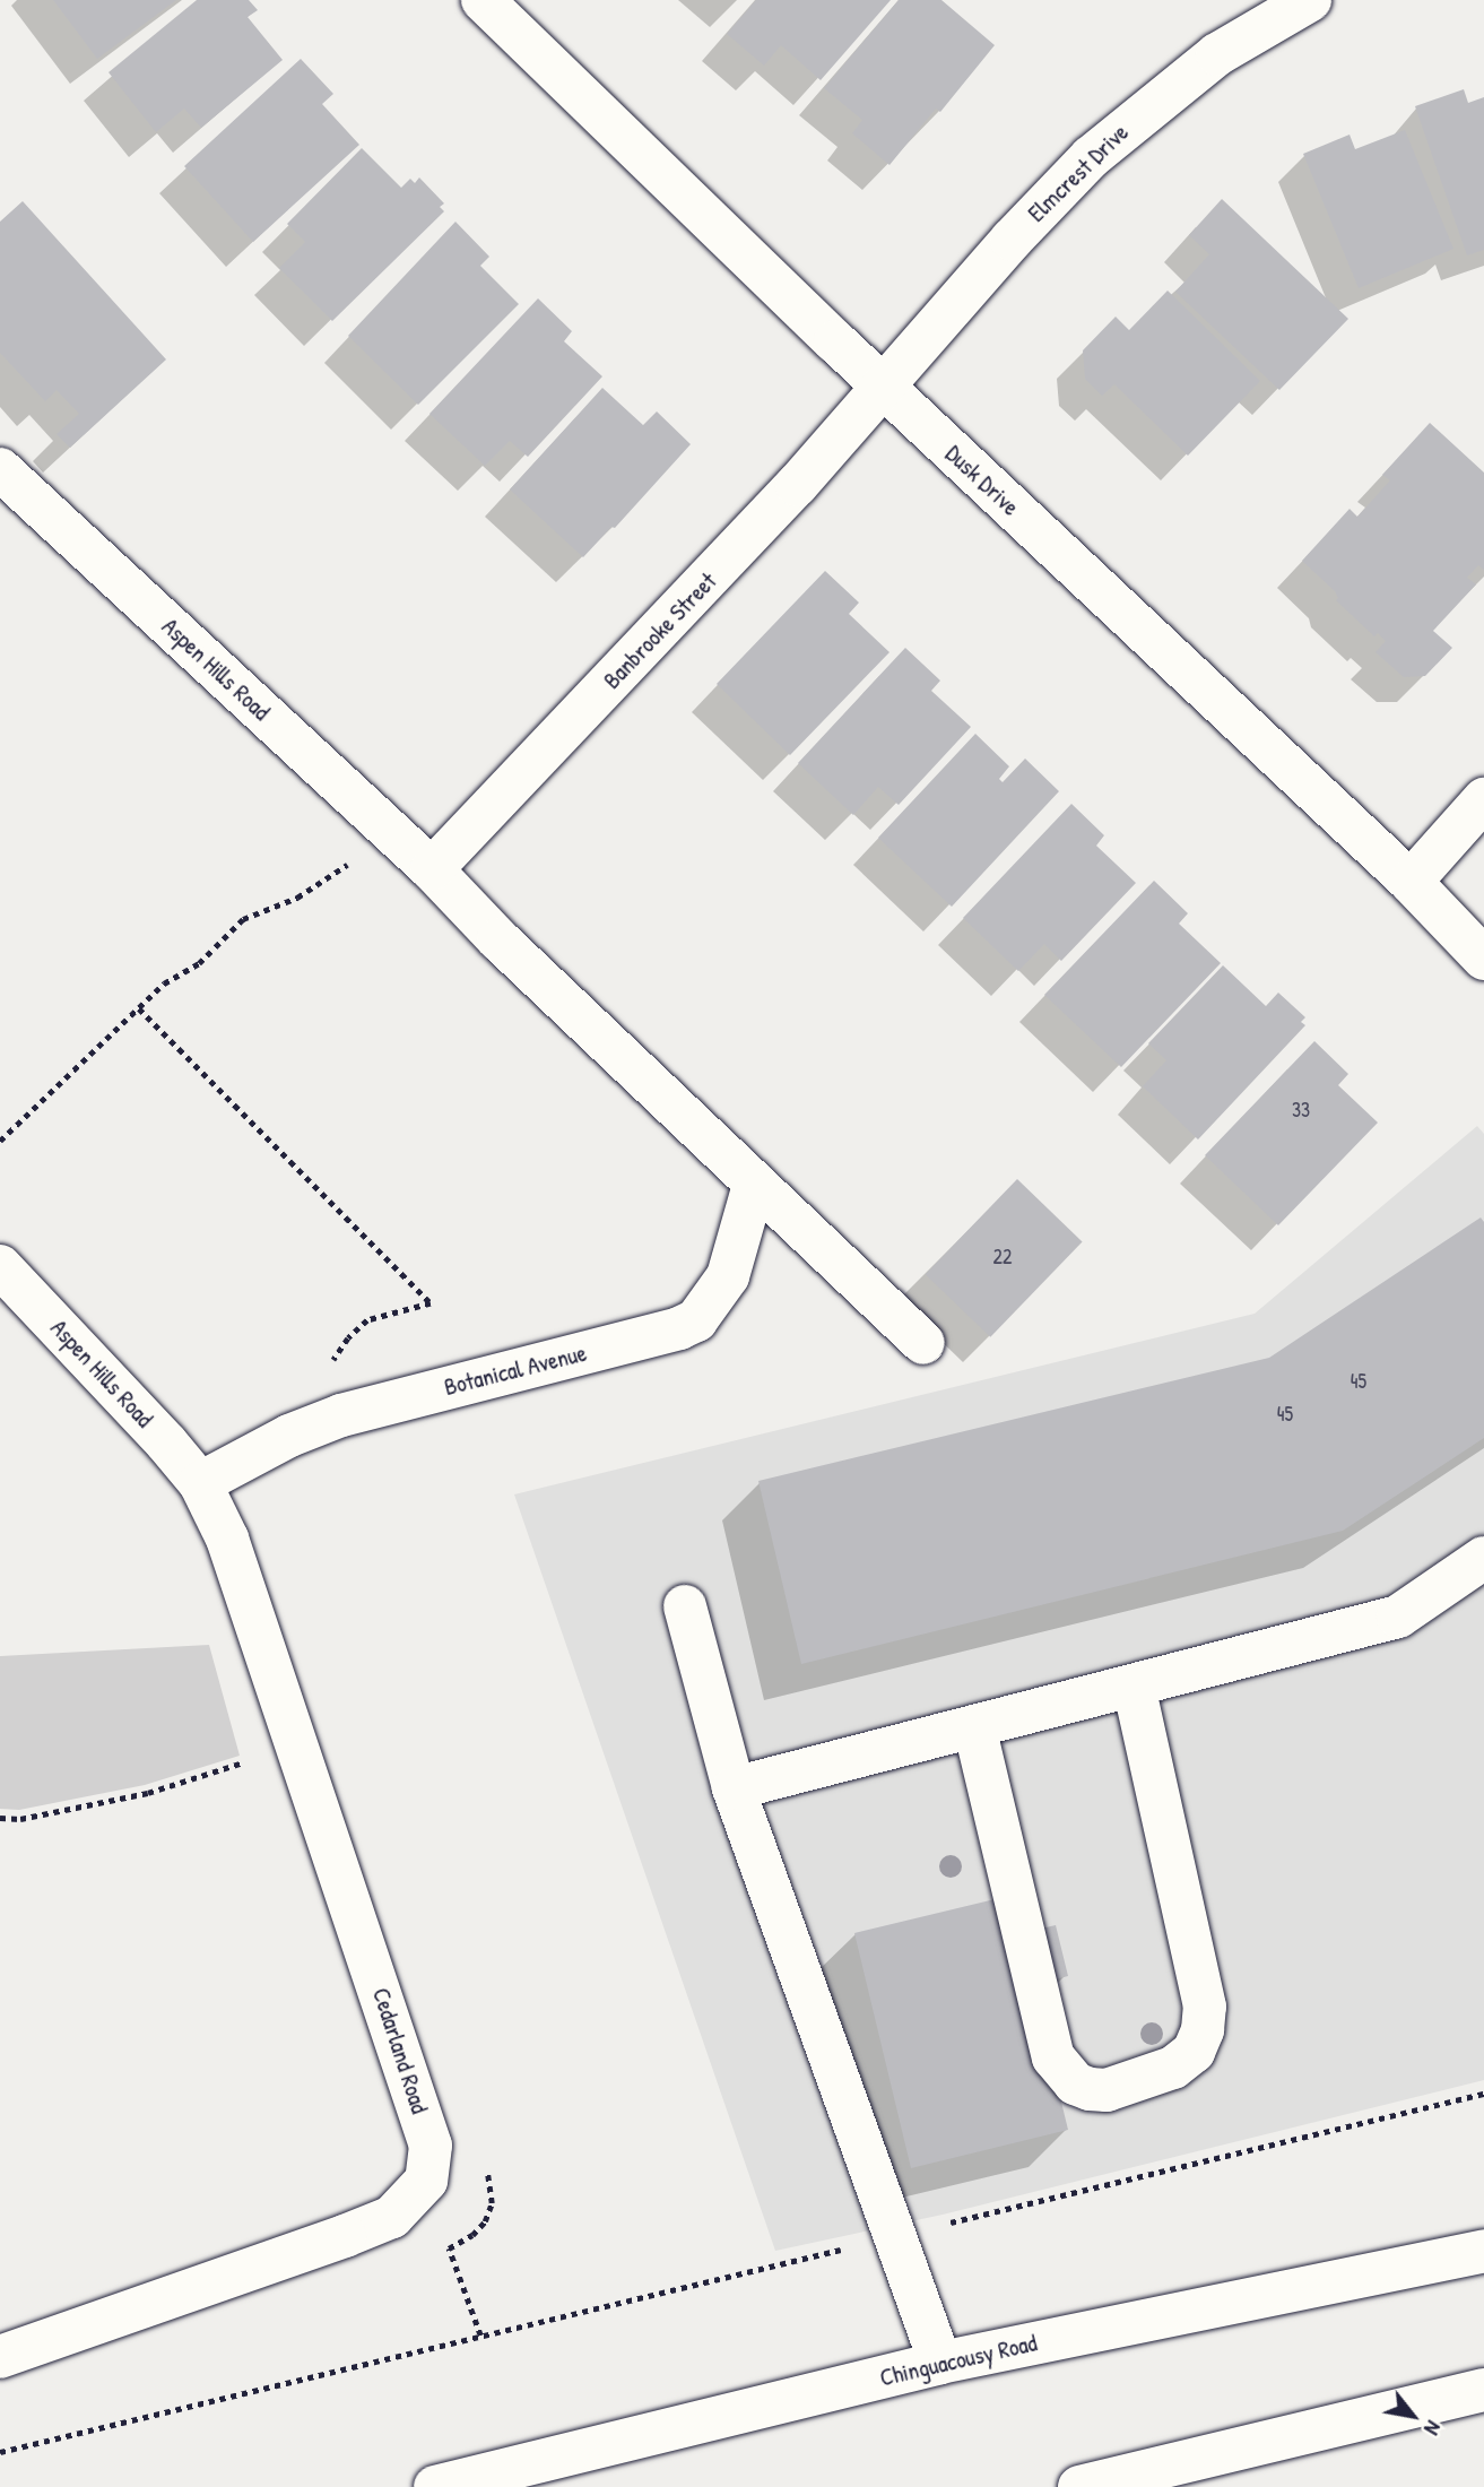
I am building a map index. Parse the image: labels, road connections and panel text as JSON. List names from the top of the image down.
{
  "streets": {
    "street": [
      "Elmcrest Drive",
      "Dusk Drive",
      "Banbrooke Street",
      "Aspen Hills Road",
      "Botanical Avenue",
      "Cedarland Road",
      "Chinguacousy Road"
    ]
  },
  "crossings": [
    ["Elmcrest Drive", "Dusk Drive"],
    ["Elmcrest Drive", "Banbrooke Street"],
    ["Dusk Drive", "Banbrooke Street"],
    ["Banbrooke Street", "Aspen Hills Road"],
    ["Aspen Hills Road", "Botanical Avenue"],
    ["Aspen Hills Road", "Cedarland Road"],
    ["Botanical Avenue", "Cedarland Road"]
  ],
  "house_numbers": [
    "33",
    "22",
    "45",
    "45"
  ],
  "north": "bottom right"
}
